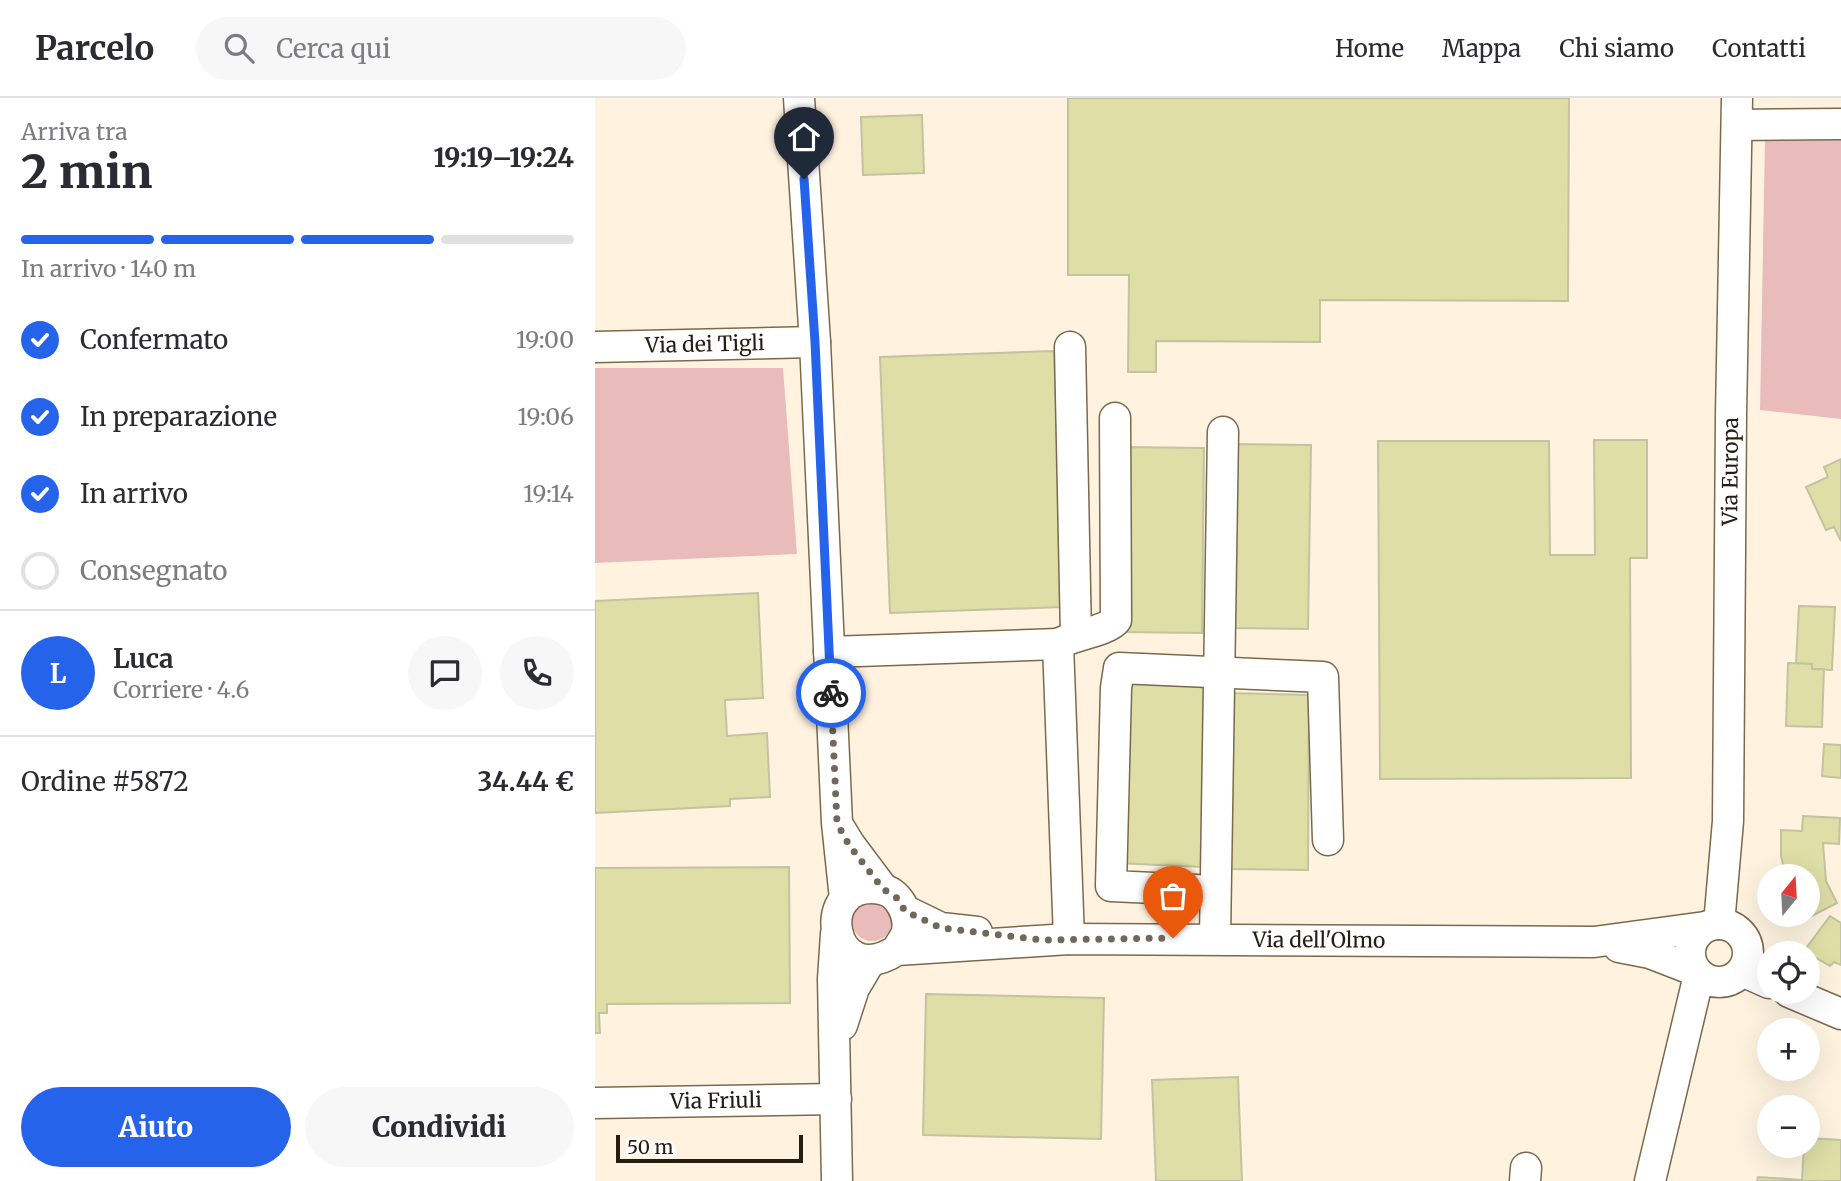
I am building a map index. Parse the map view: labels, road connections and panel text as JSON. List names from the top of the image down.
{
  "streets": {
    "street": [
      "Via dei Tigli",
      "Via Europa",
      "Via dell'Olmo",
      "Via Friuli"
    ]
  },
  "crossings": [
    ["Via Europa", "Via dell'Olmo"]
  ],
  "scale_bar": "50 m",
  "north": "top",
  "page": {
    "header": "Parcelo",
    "search": "Cerca qui",
    "nav": [
      "Home",
      "Mappa",
      "Chi siamo",
      "Contatti"
    ],
    "heading": ["2 min", "Arriva tra", "19:19–19:24"],
    "panel": [
      "Luca",
      "Corriere · 4.6",
      "Ordine #5872",
      "34.44 €"
    ],
    "bar": "In arrivo · 140 m",
    "list": [
      ["Confermato", "19:00"],
      ["In preparazione", "19:06"],
      ["In arrivo", "19:14"],
      "Consegnato"
    ],
    "round": "L",
    "map_buttons": ["+", "−"],
    "buttons": ["Aiuto", "Condividi"],
    "scale": "50 m"
  }
}
